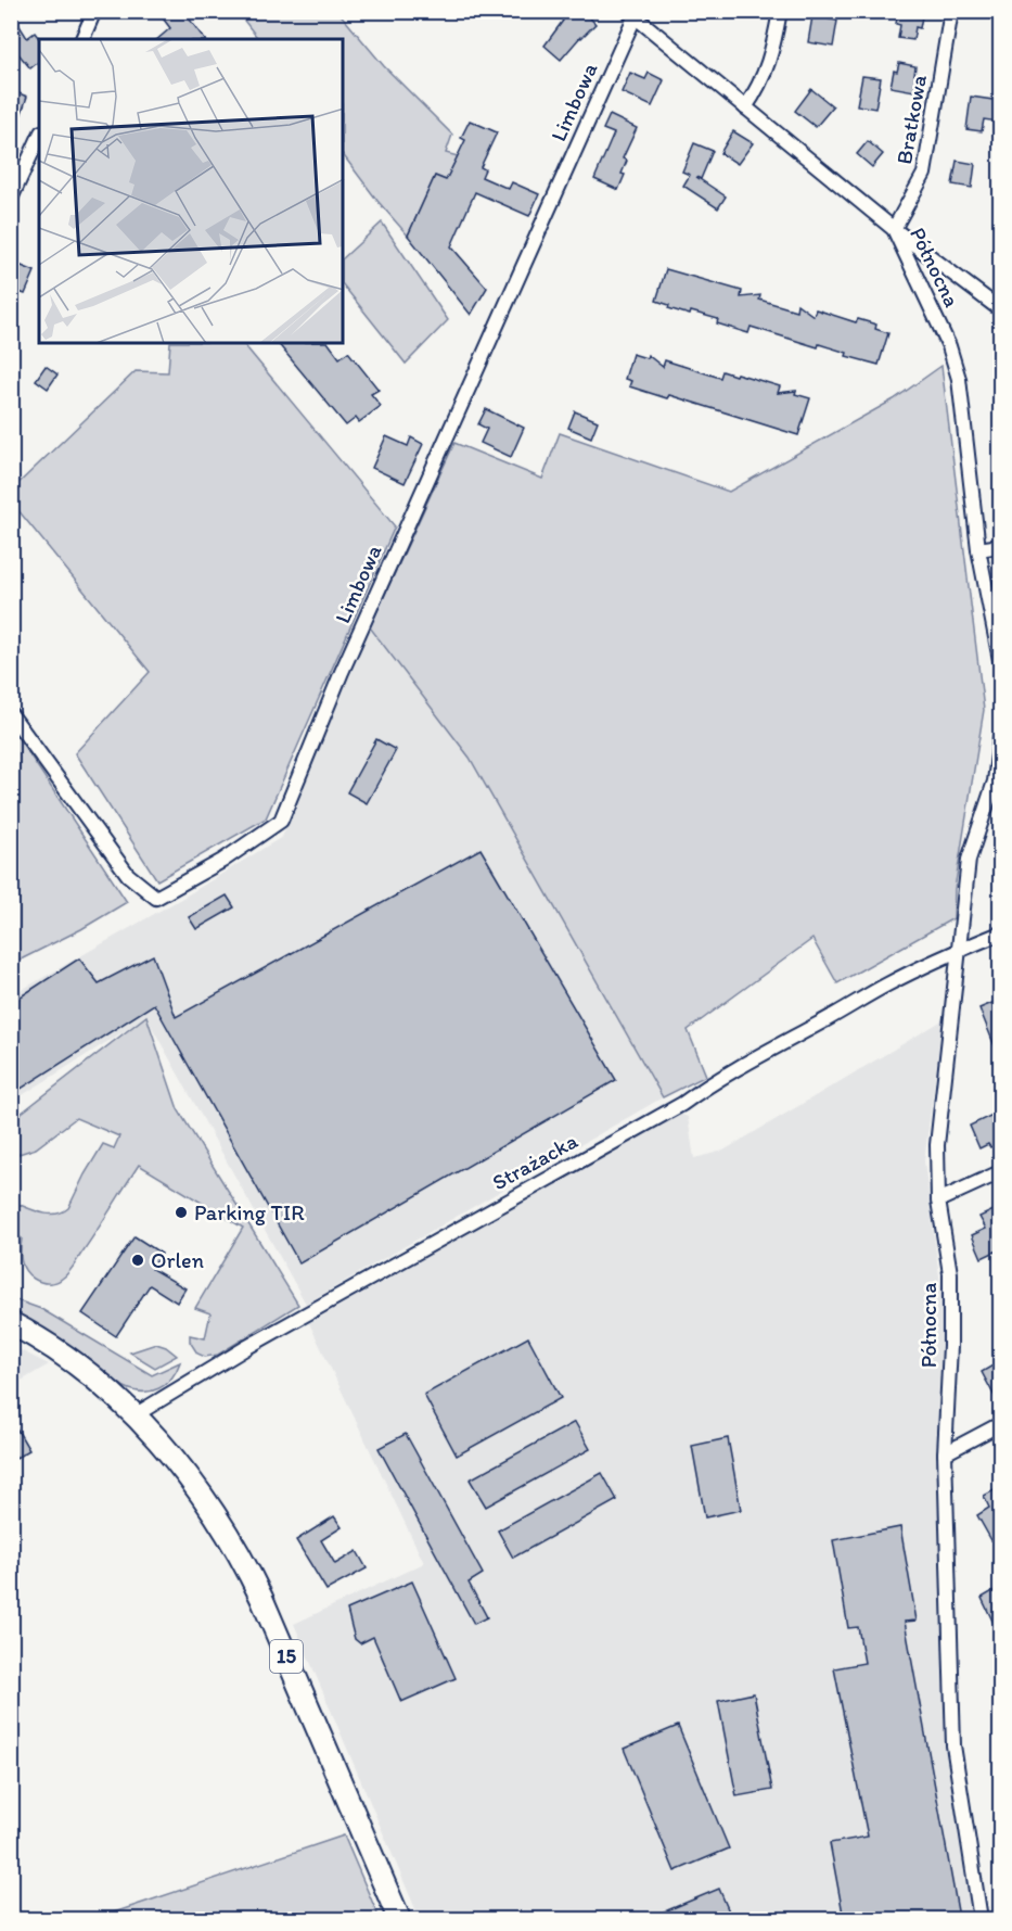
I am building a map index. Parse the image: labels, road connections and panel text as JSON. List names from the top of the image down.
{
  "streets": {
    "main road": ["15"],
    "street": [
      "Limbowa",
      "Bratkowa",
      "Północna",
      "Strażacka"
    ]
  },
  "crossings": [
    ["Limbowa", "Północna"],
    ["Bratkowa", "Północna"],
    ["Północna", "Strażacka"],
    ["Strażacka", "15"]
  ],
  "places": ["Parking TIR", "Orlen"]
}
